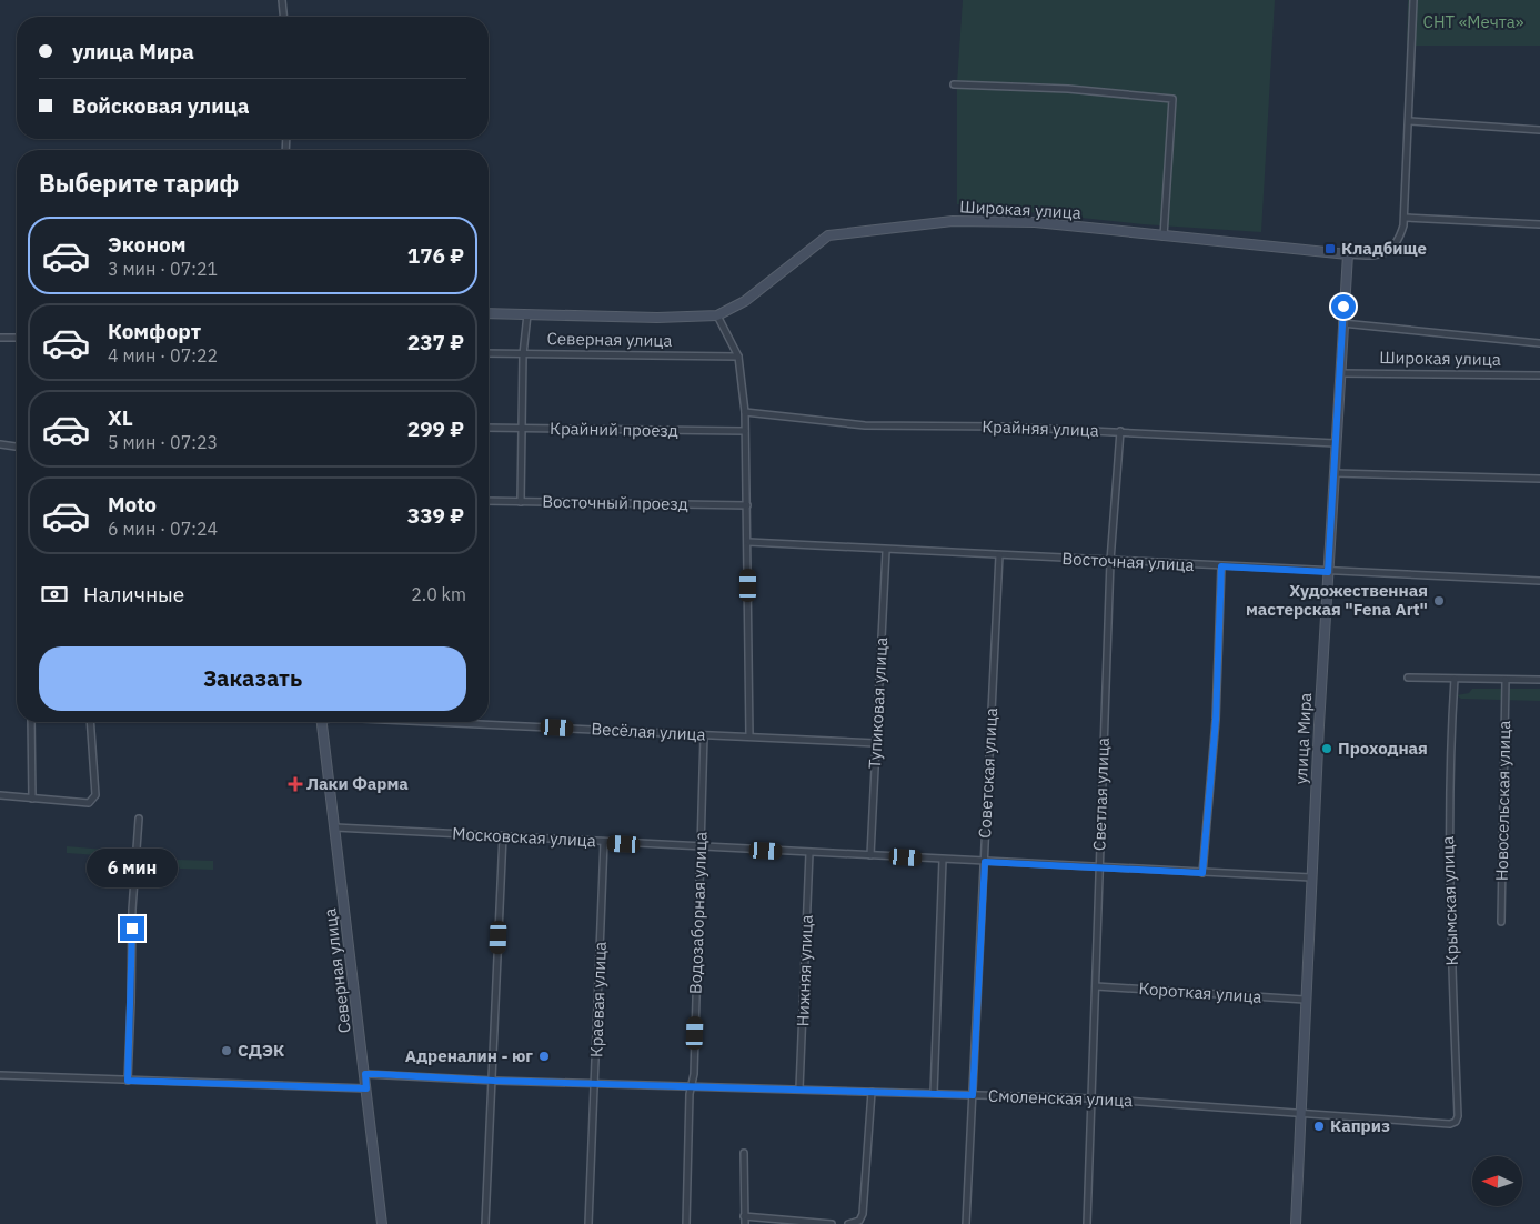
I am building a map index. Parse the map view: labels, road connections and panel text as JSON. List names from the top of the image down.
{
  "streets": {
    "street": [
      "Широкая улица",
      "Северная улица",
      "Крайняя улица",
      "Крайний проезд",
      "Восточный проезд",
      "Восточная улица",
      "Тупиковая улица",
      "Весёлая улица",
      "улица Мира",
      "Советская улица",
      "Светлая улица",
      "Новосельская улица",
      "Московская улица",
      "Крымская улица",
      "Водозаборная улица",
      "Нижняя улица",
      "Короткая улица",
      "Краевая улица",
      "Смоленская улица"
    ]
  },
  "crossings": [
    ["Широкая улица", "улица Мира"],
    ["Северная улица", "Московская улица"],
    ["Северная улица", "Смоленская улица"],
    ["Крайняя улица", "улица Мира"],
    ["Крайняя улица", "Светлая улица"],
    ["Восточная улица", "Тупиковая улица"],
    ["Восточная улица", "улица Мира"],
    ["Восточная улица", "Советская улица"],
    ["Восточная улица", "Светлая улица"],
    ["Тупиковая улица", "Весёлая улица"],
    ["Тупиковая улица", "Московская улица"],
    ["Весёлая улица", "Водозаборная улица"],
    ["улица Мира", "Московская улица"],
    ["улица Мира", "Короткая улица"],
    ["улица Мира", "Смоленская улица"],
    ["Советская улица", "Московская улица"],
    ["Советская улица", "Смоленская улица"],
    ["Светлая улица", "Московская улица"],
    ["Светлая улица", "Короткая улица"],
    ["Светлая улица", "Смоленская улица"],
    ["Московская улица", "Водозаборная улица"],
    ["Московская улица", "Нижняя улица"],
    ["Московская улица", "Краевая улица"],
    ["Крымская улица", "Смоленская улица"],
    ["Водозаборная улица", "Смоленская улица"],
    ["Нижняя улица", "Смоленская улица"],
    ["Краевая улица", "Смоленская улица"]
  ],
  "parks": ["СНТ «Мечта»"],
  "places": {
    "transit": ["Кладбище"],
    "other": [
      "Художественная мастерская \"Fena Art\"",
      "Проходная",
      "СДЭК",
      "Адреналин - юг",
      "Каприз"
    ],
    "health": ["Лаки Фарма"]
  },
  "north": "left",
  "page": {
    "banner": ["улица Мира", "Войсковая улица"],
    "heading": "Выберите тариф",
    "list": [
      {
        "name": "Эконом",
        "note": "3 мин · 07:21",
        "value": "176 ₽"
      },
      {
        "name": "Комфорт",
        "note": "4 мин · 07:22",
        "value": "237 ₽"
      },
      {
        "name": "XL",
        "note": "5 мин · 07:23",
        "value": "299 ₽"
      },
      {
        "name": "Moto",
        "note": "6 мин · 07:24",
        "value": "339 ₽"
      }
    ],
    "pay": ["Наличные", "2.0 km"],
    "buttons": "Заказать",
    "bubble": "6 мин"
  }
}
